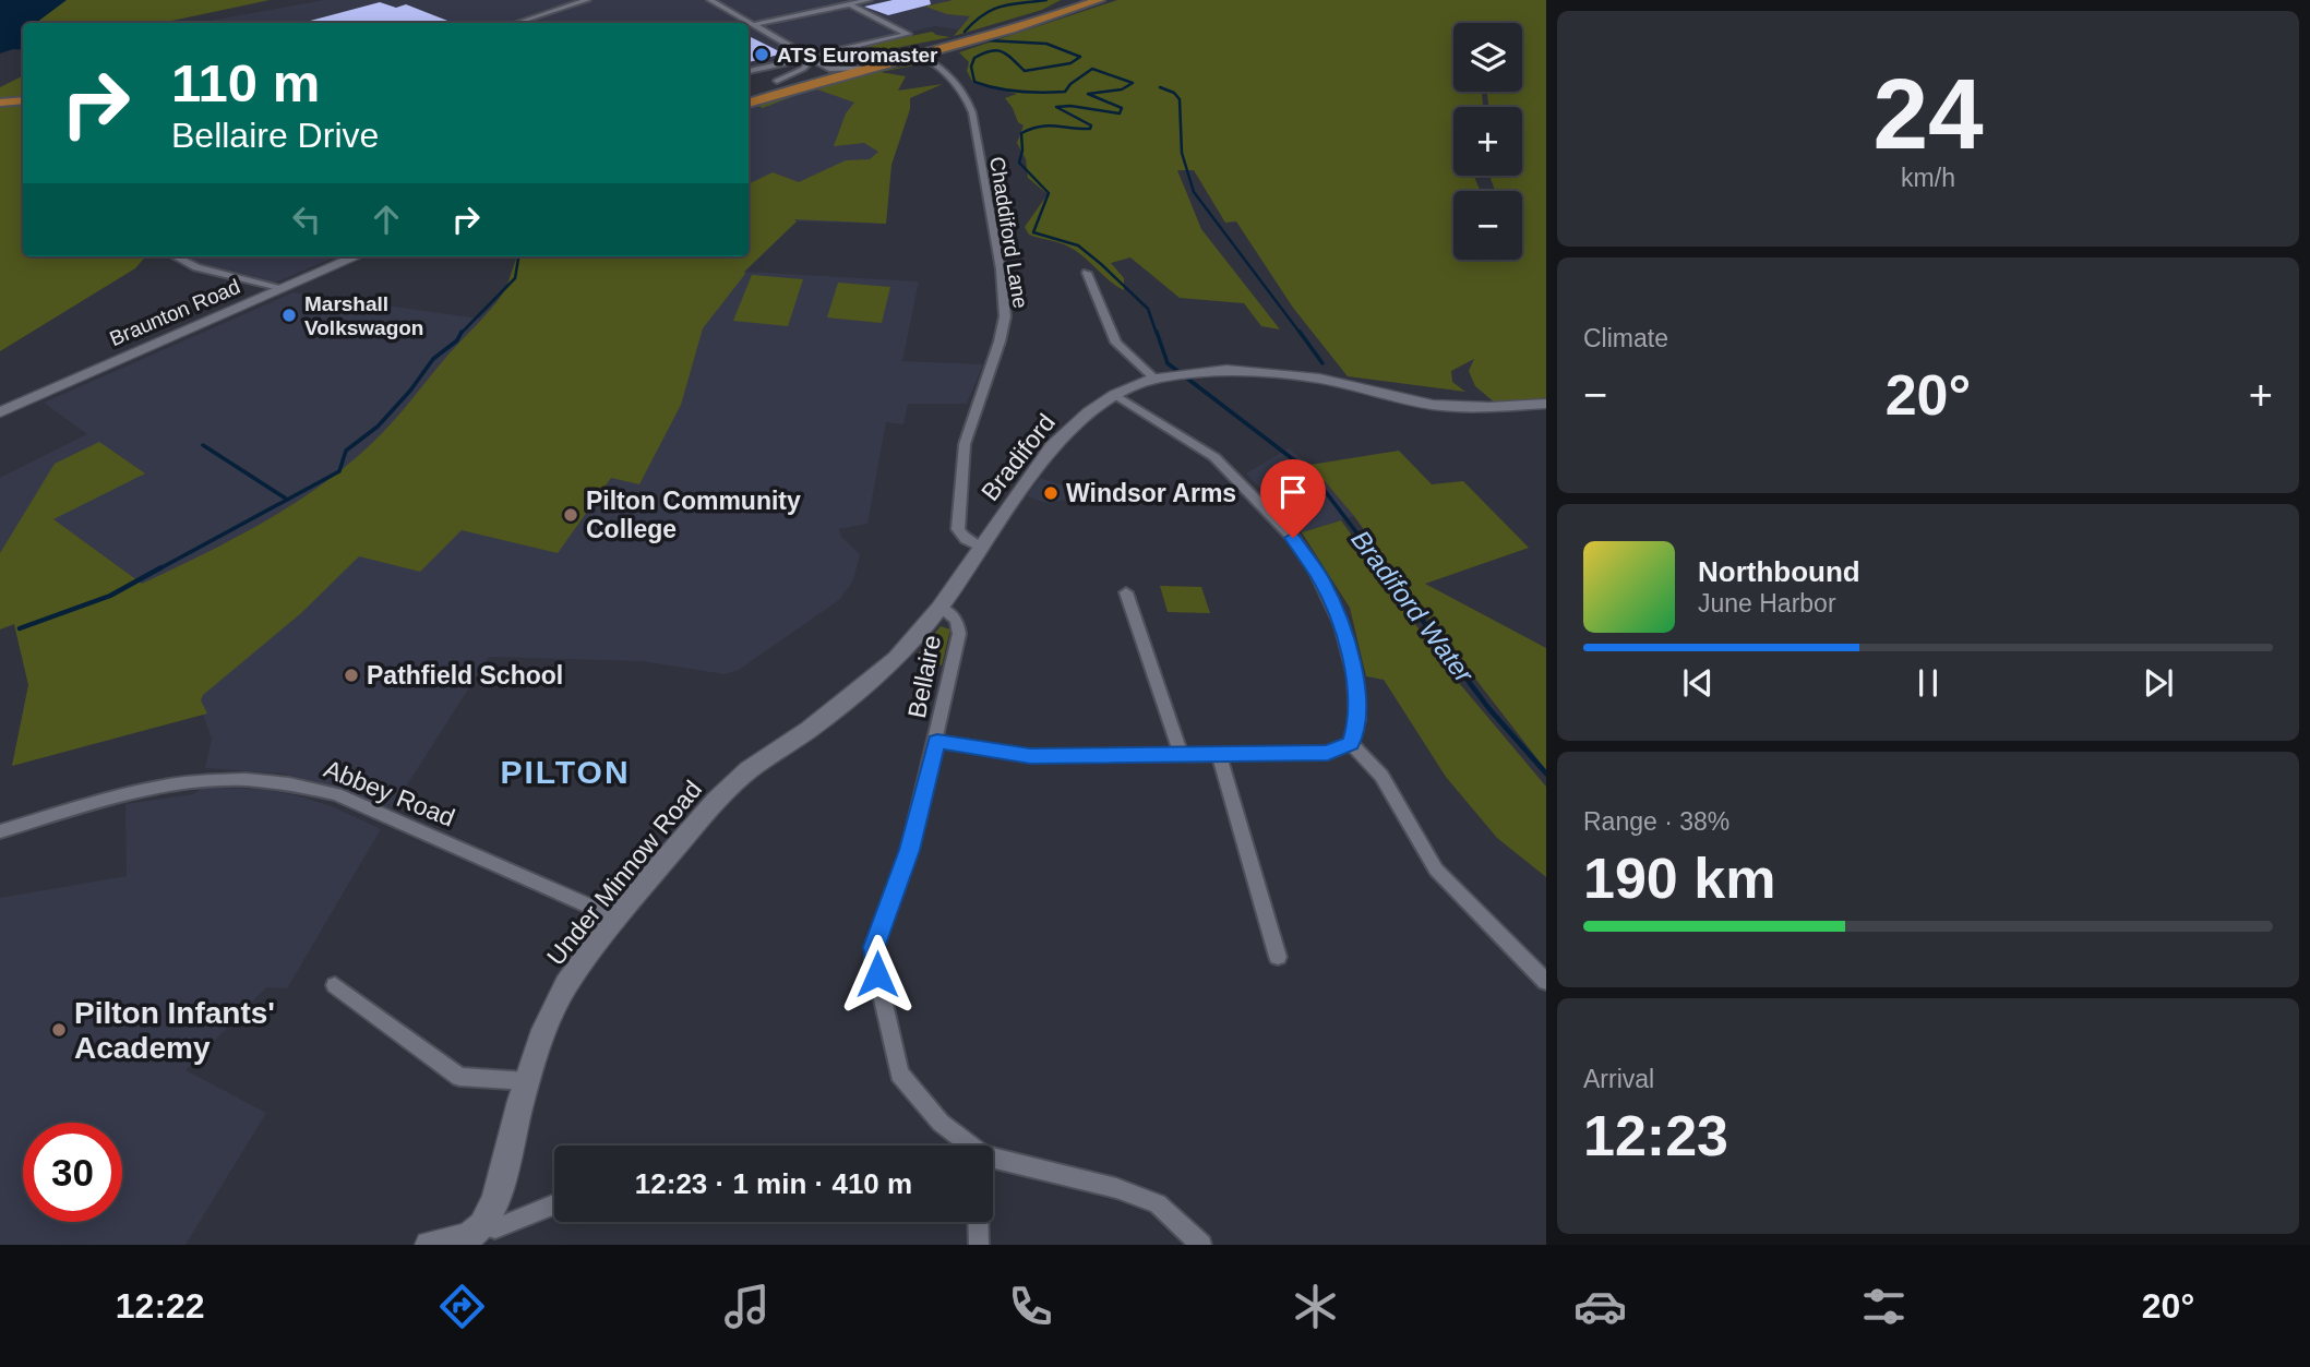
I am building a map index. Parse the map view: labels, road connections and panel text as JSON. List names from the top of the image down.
{
  "streets": {
    "street": [
      "Chaddiford Lane",
      "Braunton Road",
      "Bradiford",
      "Bellaire",
      "Abbey Road",
      "Under Minnow Road"
    ]
  },
  "crossings": [
    ["Chaddiford Lane", "Bradiford"],
    ["Bradiford", "Bellaire"],
    ["Bradiford", "Under Minnow Road"],
    ["Bellaire", "Under Minnow Road"],
    ["Abbey Road", "Under Minnow Road"]
  ],
  "districts": ["PILTON"],
  "water": ["Bradiford Water"],
  "places": [
    "ATS Euromaster",
    "Marshall Volkswagon",
    "Windsor Arms",
    "Pilton Community College",
    "Pathfield School",
    "Pilton Infants' Academy"
  ],
  "page": {
    "tile": [
      ["24", "km/h"],
      "Climate",
      ["Range · 38%", "190 km"],
      ["Arrival", "12:23"]
    ],
    "map_buttons": ["+", "−"],
    "turn": ["110 m", "Bellaire Drive"],
    "heat": ["−", "20°", "+"],
    "song": ["Northbound", "June Harbor"],
    "limit": "30",
    "trip": "12:23 · 1 min · 410 m",
    "tabs": ["12:22", "20°"]
  }
}
